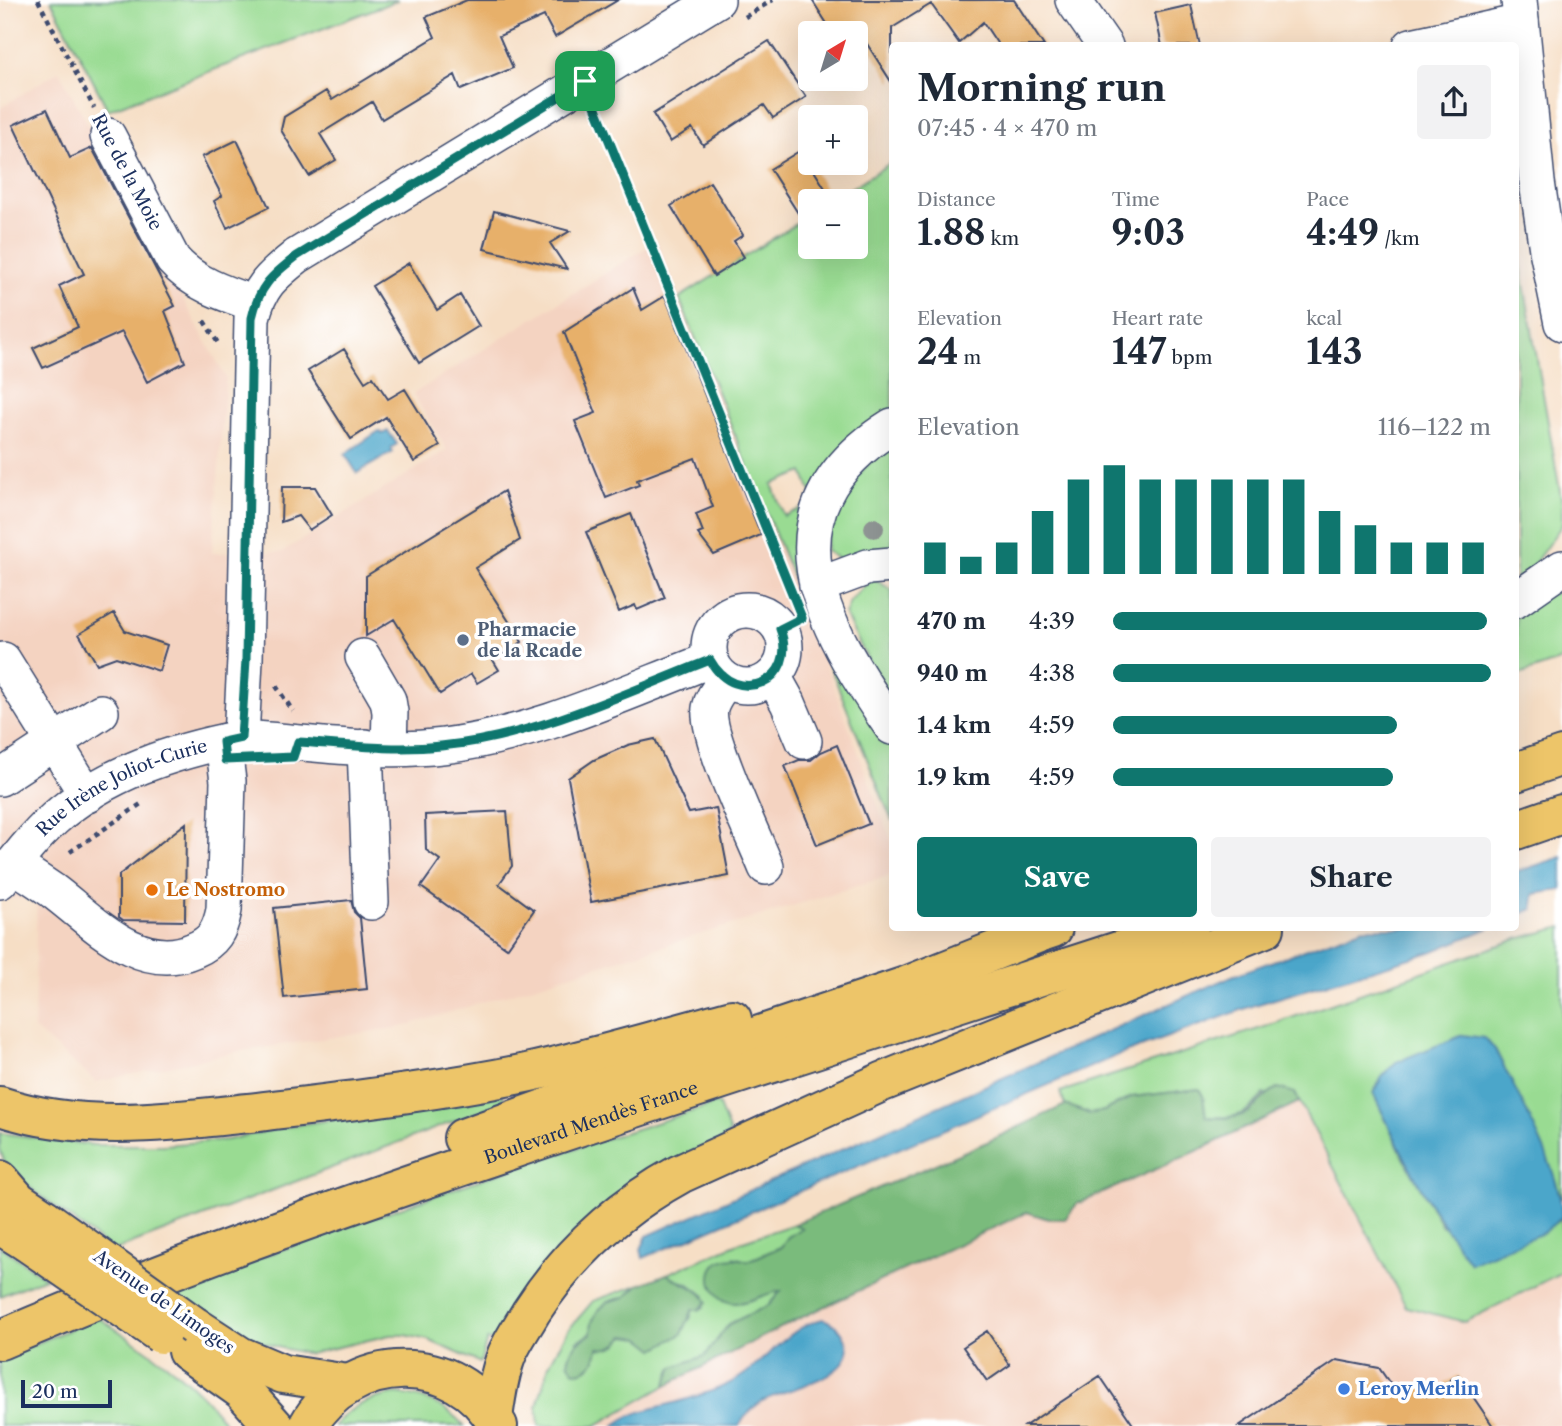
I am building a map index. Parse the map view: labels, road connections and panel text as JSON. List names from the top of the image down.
{
  "streets": {
    "main road": ["Boulevard Mendès France", "Avenue de Limoges"],
    "street": ["Rue de la Moie", "Rue Irène Joliot-Curie"]
  },
  "places": ["Pharmacie de la Rcade", "Le Nostromo", "Leroy Merlin"],
  "scale_bar": "20 m",
  "north": "top right",
  "page": {
    "map_buttons": ["+", "−"],
    "heading": ["Morning run", "07:45 · 4 × 470 m"],
    "stats": [
      ["Distance", "1.88 km"],
      ["Time", "9:03"],
      ["Pace", "4:49 /km"],
      ["Elevation", "24 m"],
      ["Heart rate", "147 bpm"],
      ["kcal", "143"]
    ],
    "chart": ["Elevation", "116–122 m"],
    "list": [
      {
        "name": "470 m",
        "note": "4:39"
      },
      {
        "name": "940 m",
        "note": "4:38"
      },
      {
        "name": "1.4 km",
        "note": "4:59"
      },
      {
        "name": "1.9 km",
        "note": "4:59"
      }
    ],
    "buttons": ["Save", "Share"],
    "scale": "20 m"
  }
}
